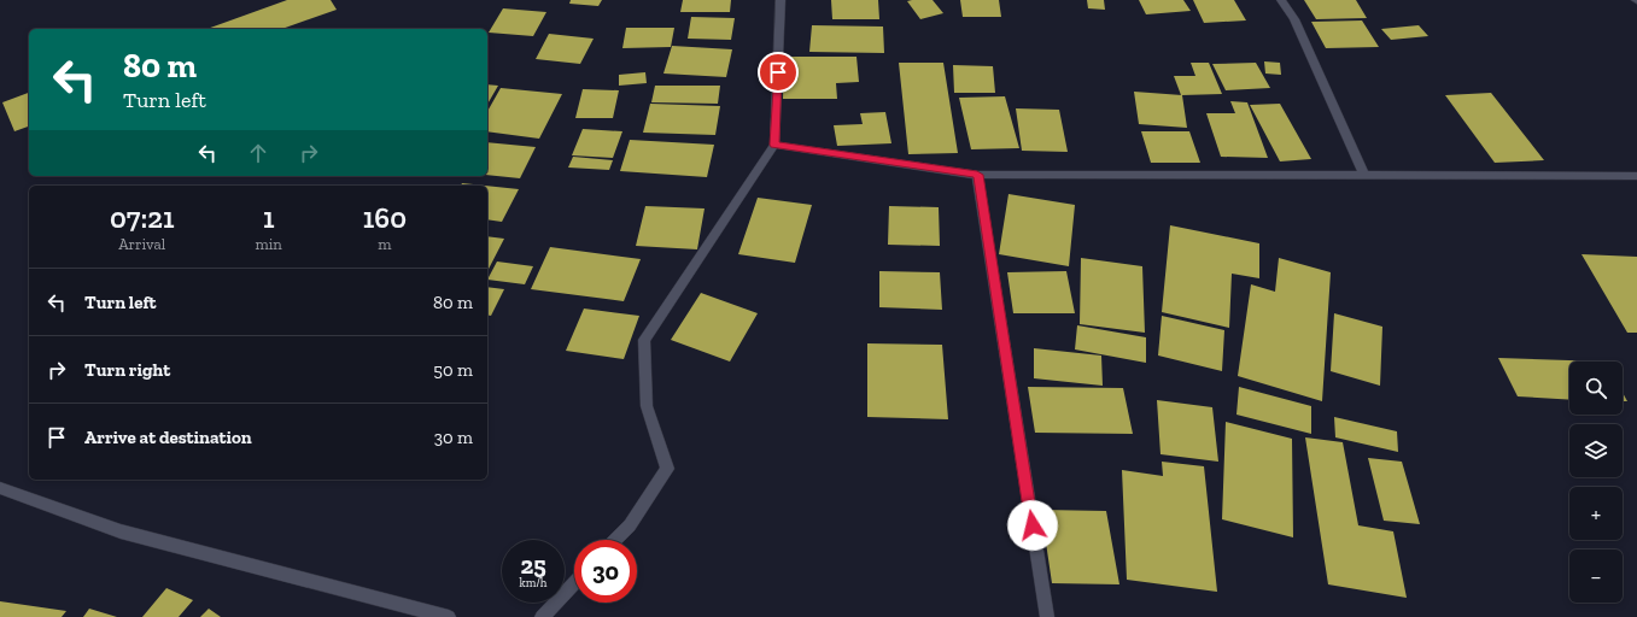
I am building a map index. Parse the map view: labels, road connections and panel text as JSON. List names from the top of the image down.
{
  "page": {
    "turn": ["80 m", "Turn left"],
    "eta": [
      "07:21",
      "Arrival",
      "1",
      "min",
      "160",
      "m"
    ],
    "list": [
      {
        "name": "Turn left",
        "value": "80 m"
      },
      {
        "name": "Turn right",
        "value": "50 m"
      },
      {
        "name": "Arrive at destination",
        "value": "30 m"
      }
    ],
    "map_buttons": ["+", "−"],
    "speed": "25 km/h",
    "limit": "30"
  }
}
